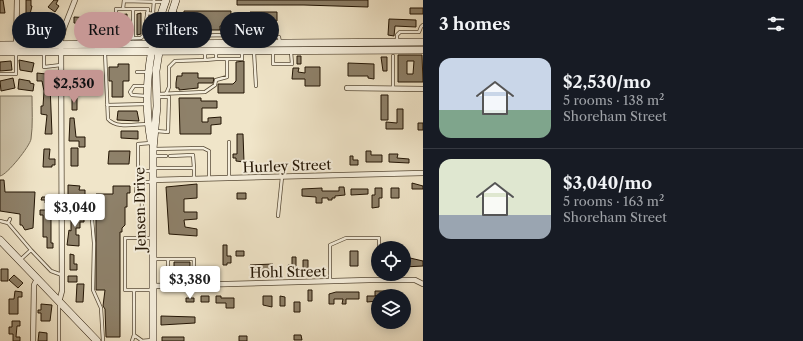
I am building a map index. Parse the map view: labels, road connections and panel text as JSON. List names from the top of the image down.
{
  "streets": {
    "main road": ["Jensen Drive"],
    "street": ["Hurley Street", "Hohl Street"]
  },
  "crossings": [
    ["Hurley Street", "Jensen Drive"],
    ["Jensen Drive", "Hohl Street"]
  ],
  "page": {
    "heading": "3 homes",
    "chip": [
      "Buy",
      "Rent",
      "Filters",
      "New"
    ],
    "list": [
      {
        "name": "$2,530/mo",
        "note": "5 rooms · 138 m² · Shoreham Street"
      },
      {
        "name": "$3,040/mo",
        "note": "5 rooms · 163 m² · Shoreham Street"
      }
    ],
    "price": ["$2,530", "$3,040", "$3,380"]
  }
}
